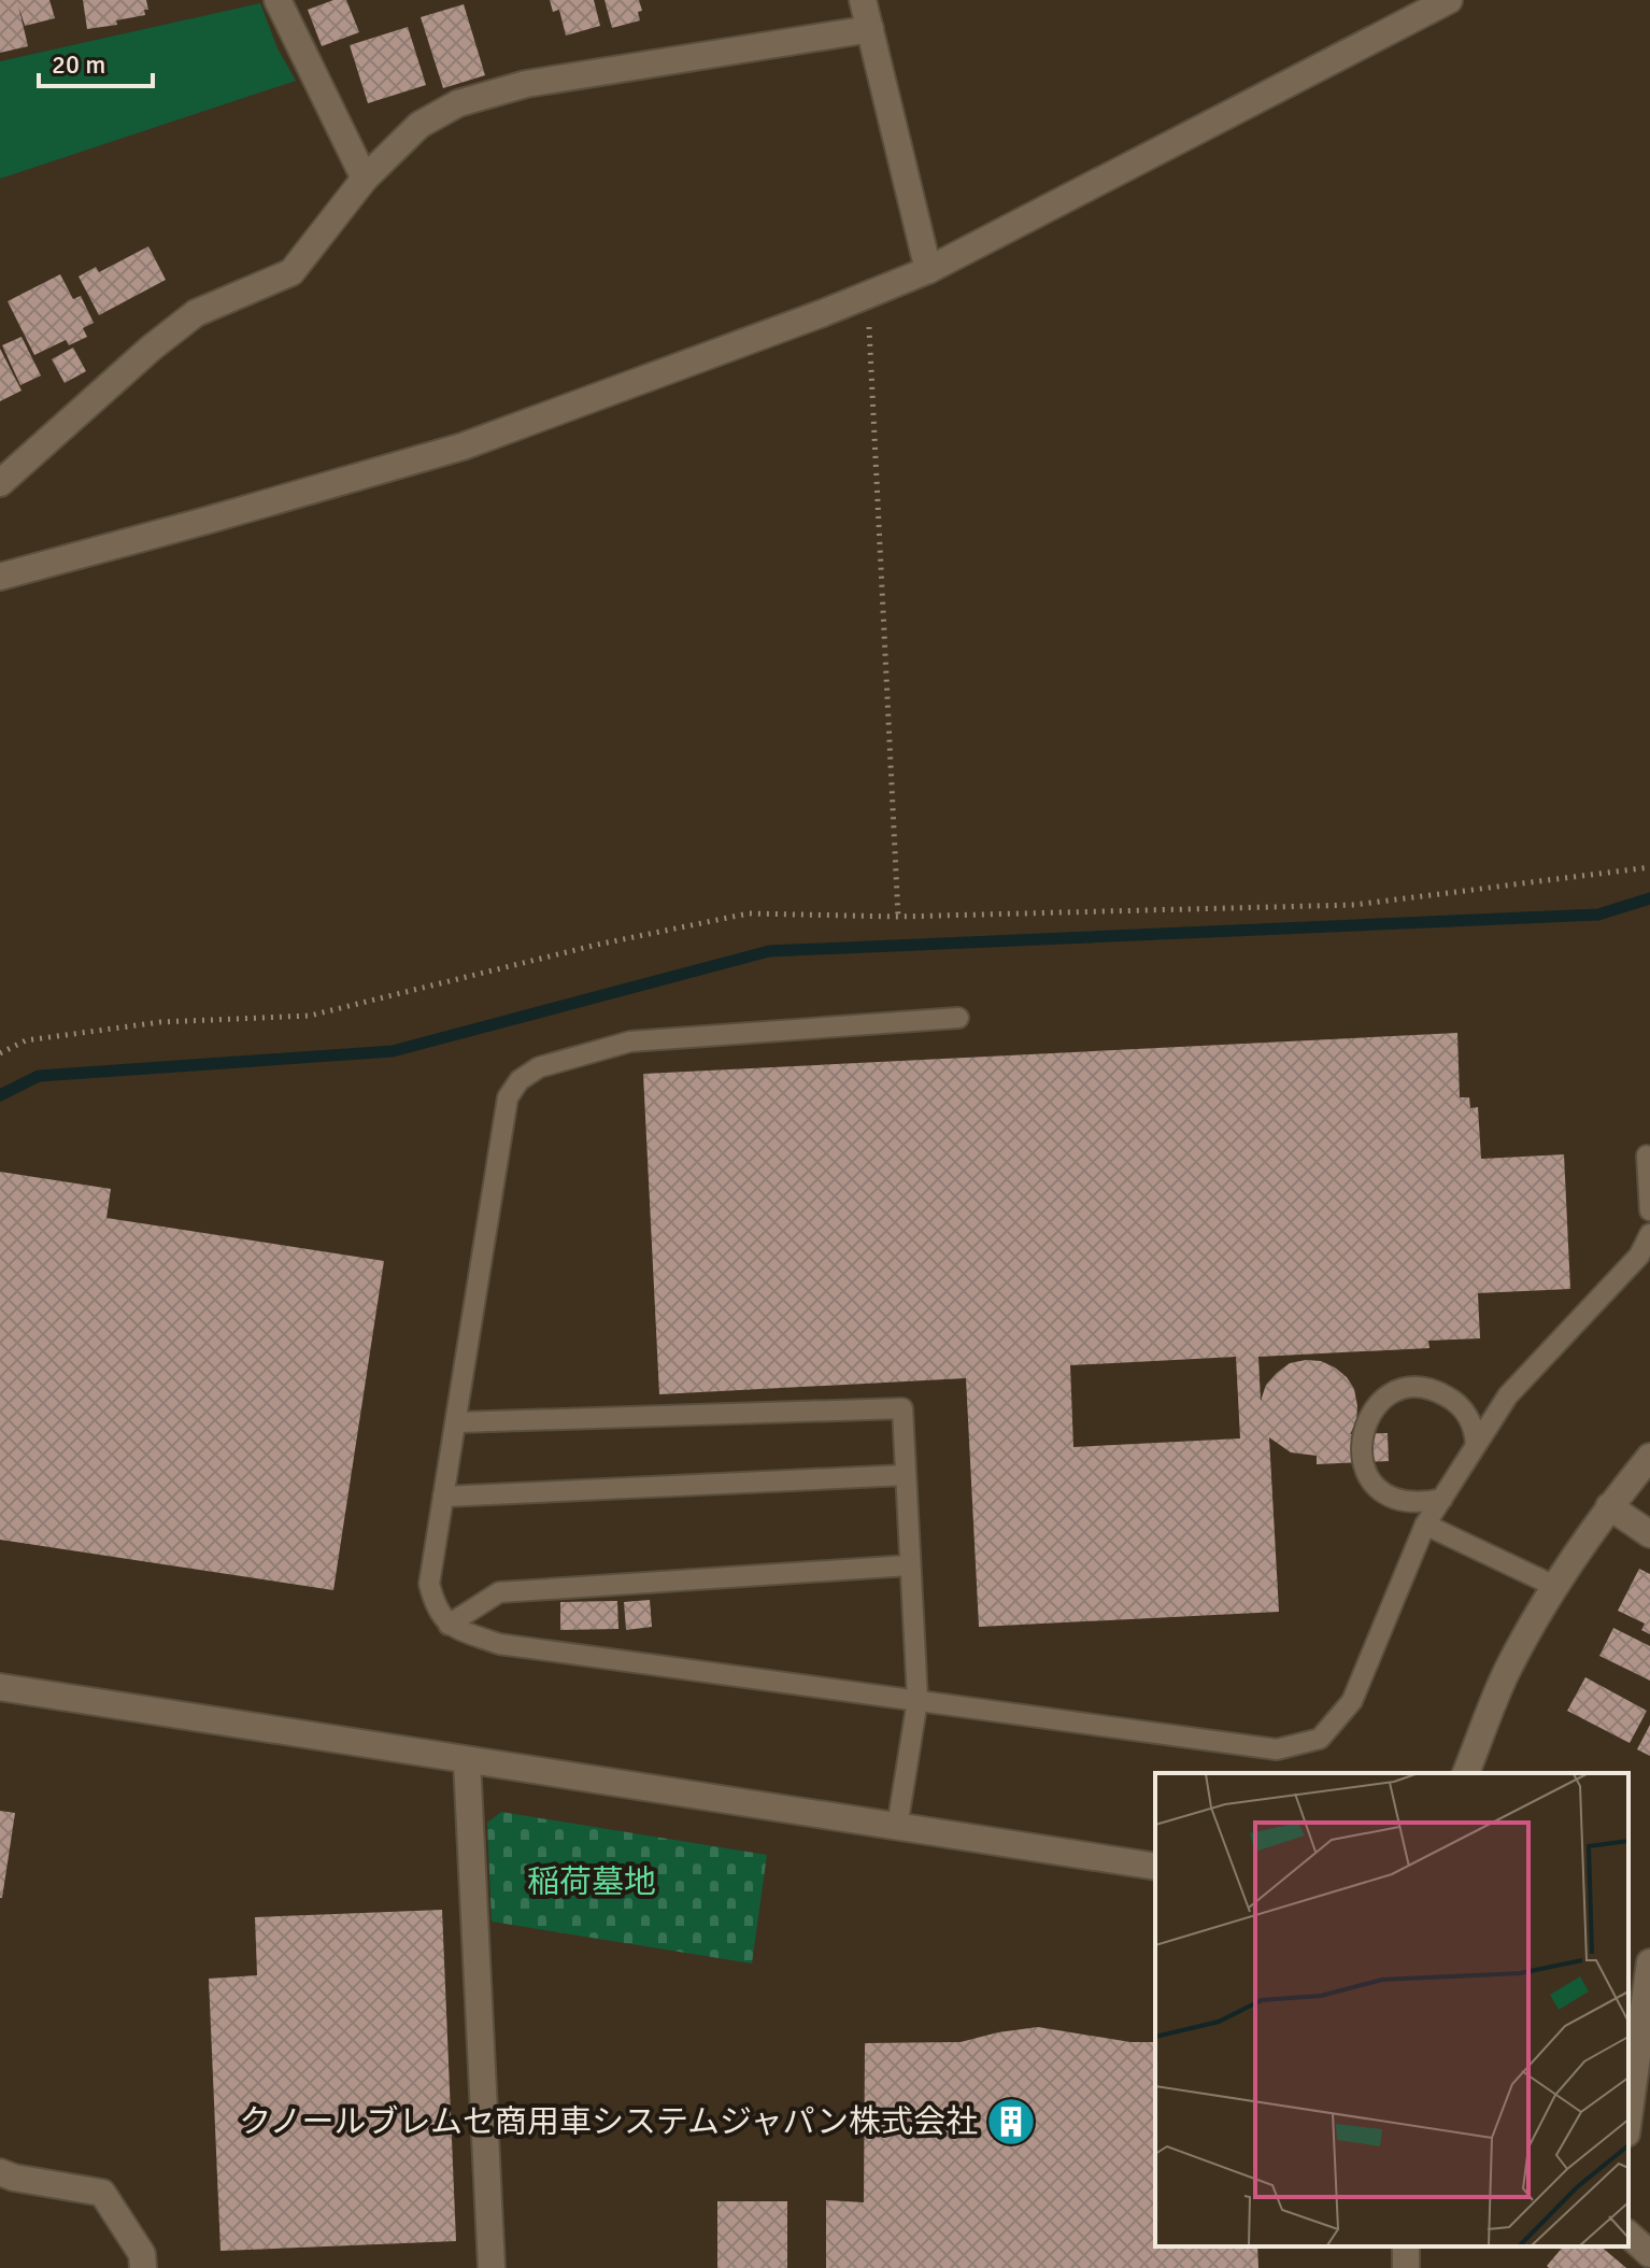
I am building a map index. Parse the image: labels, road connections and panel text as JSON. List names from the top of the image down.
{
  "parks": ["稲荷墓地"],
  "places": {
    "building": ["クノールブレムセ商用車システムジャパン株式会社"]
  },
  "scale_bar": "20 m"
}
